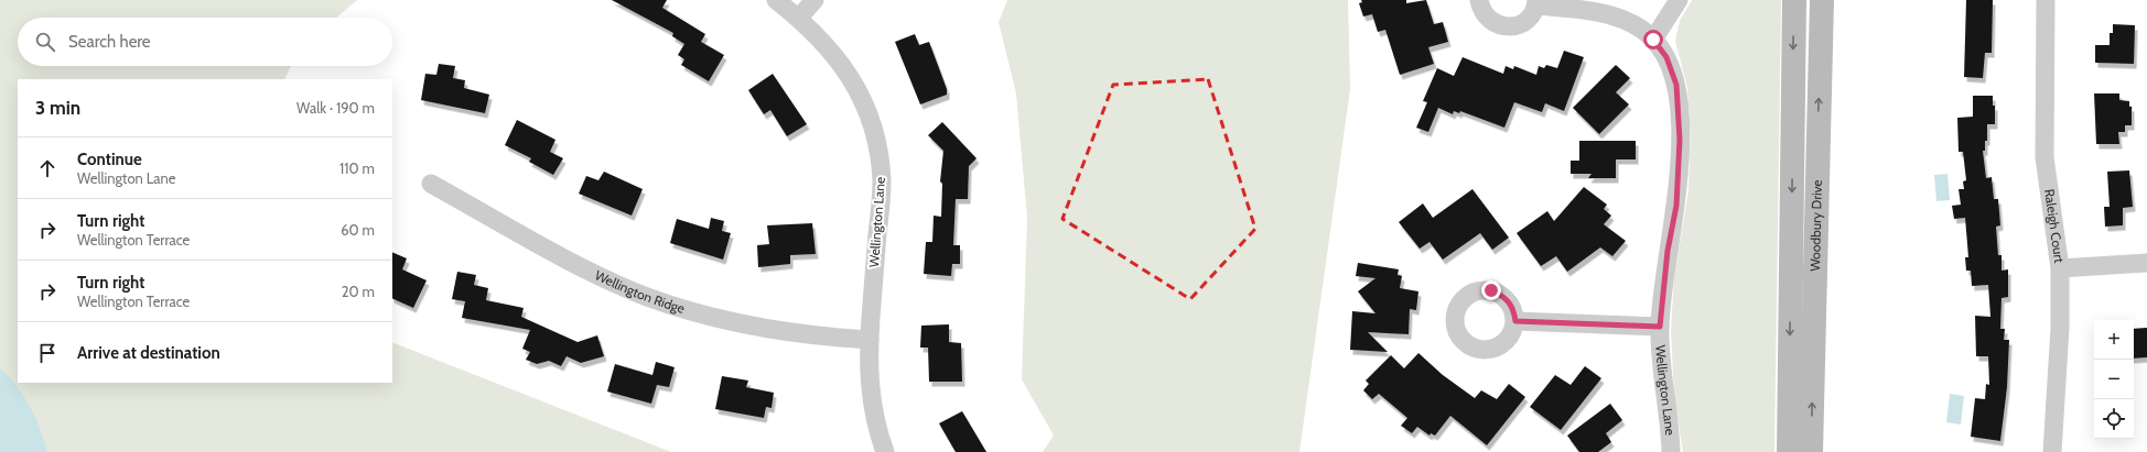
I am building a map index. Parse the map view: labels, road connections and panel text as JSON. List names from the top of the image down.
{
  "streets": {
    "main road": ["Woodbury Drive"],
    "street": ["Wellington Lane", "Raleigh Court", "Wellington Ridge"]
  },
  "crossings": [
    ["Wellington Lane", "Wellington Ridge"]
  ],
  "page": {
    "search": "Search here",
    "heading": ["3 min", "Walk · 190 m"],
    "list": [
      ["Continue", "Wellington Lane", "110 m"],
      ["Turn right", "Wellington Terrace", "60 m"],
      ["Turn right", "Wellington Terrace", "20 m"],
      "Arrive at destination"
    ],
    "map_buttons": ["+", "−"]
  }
}
